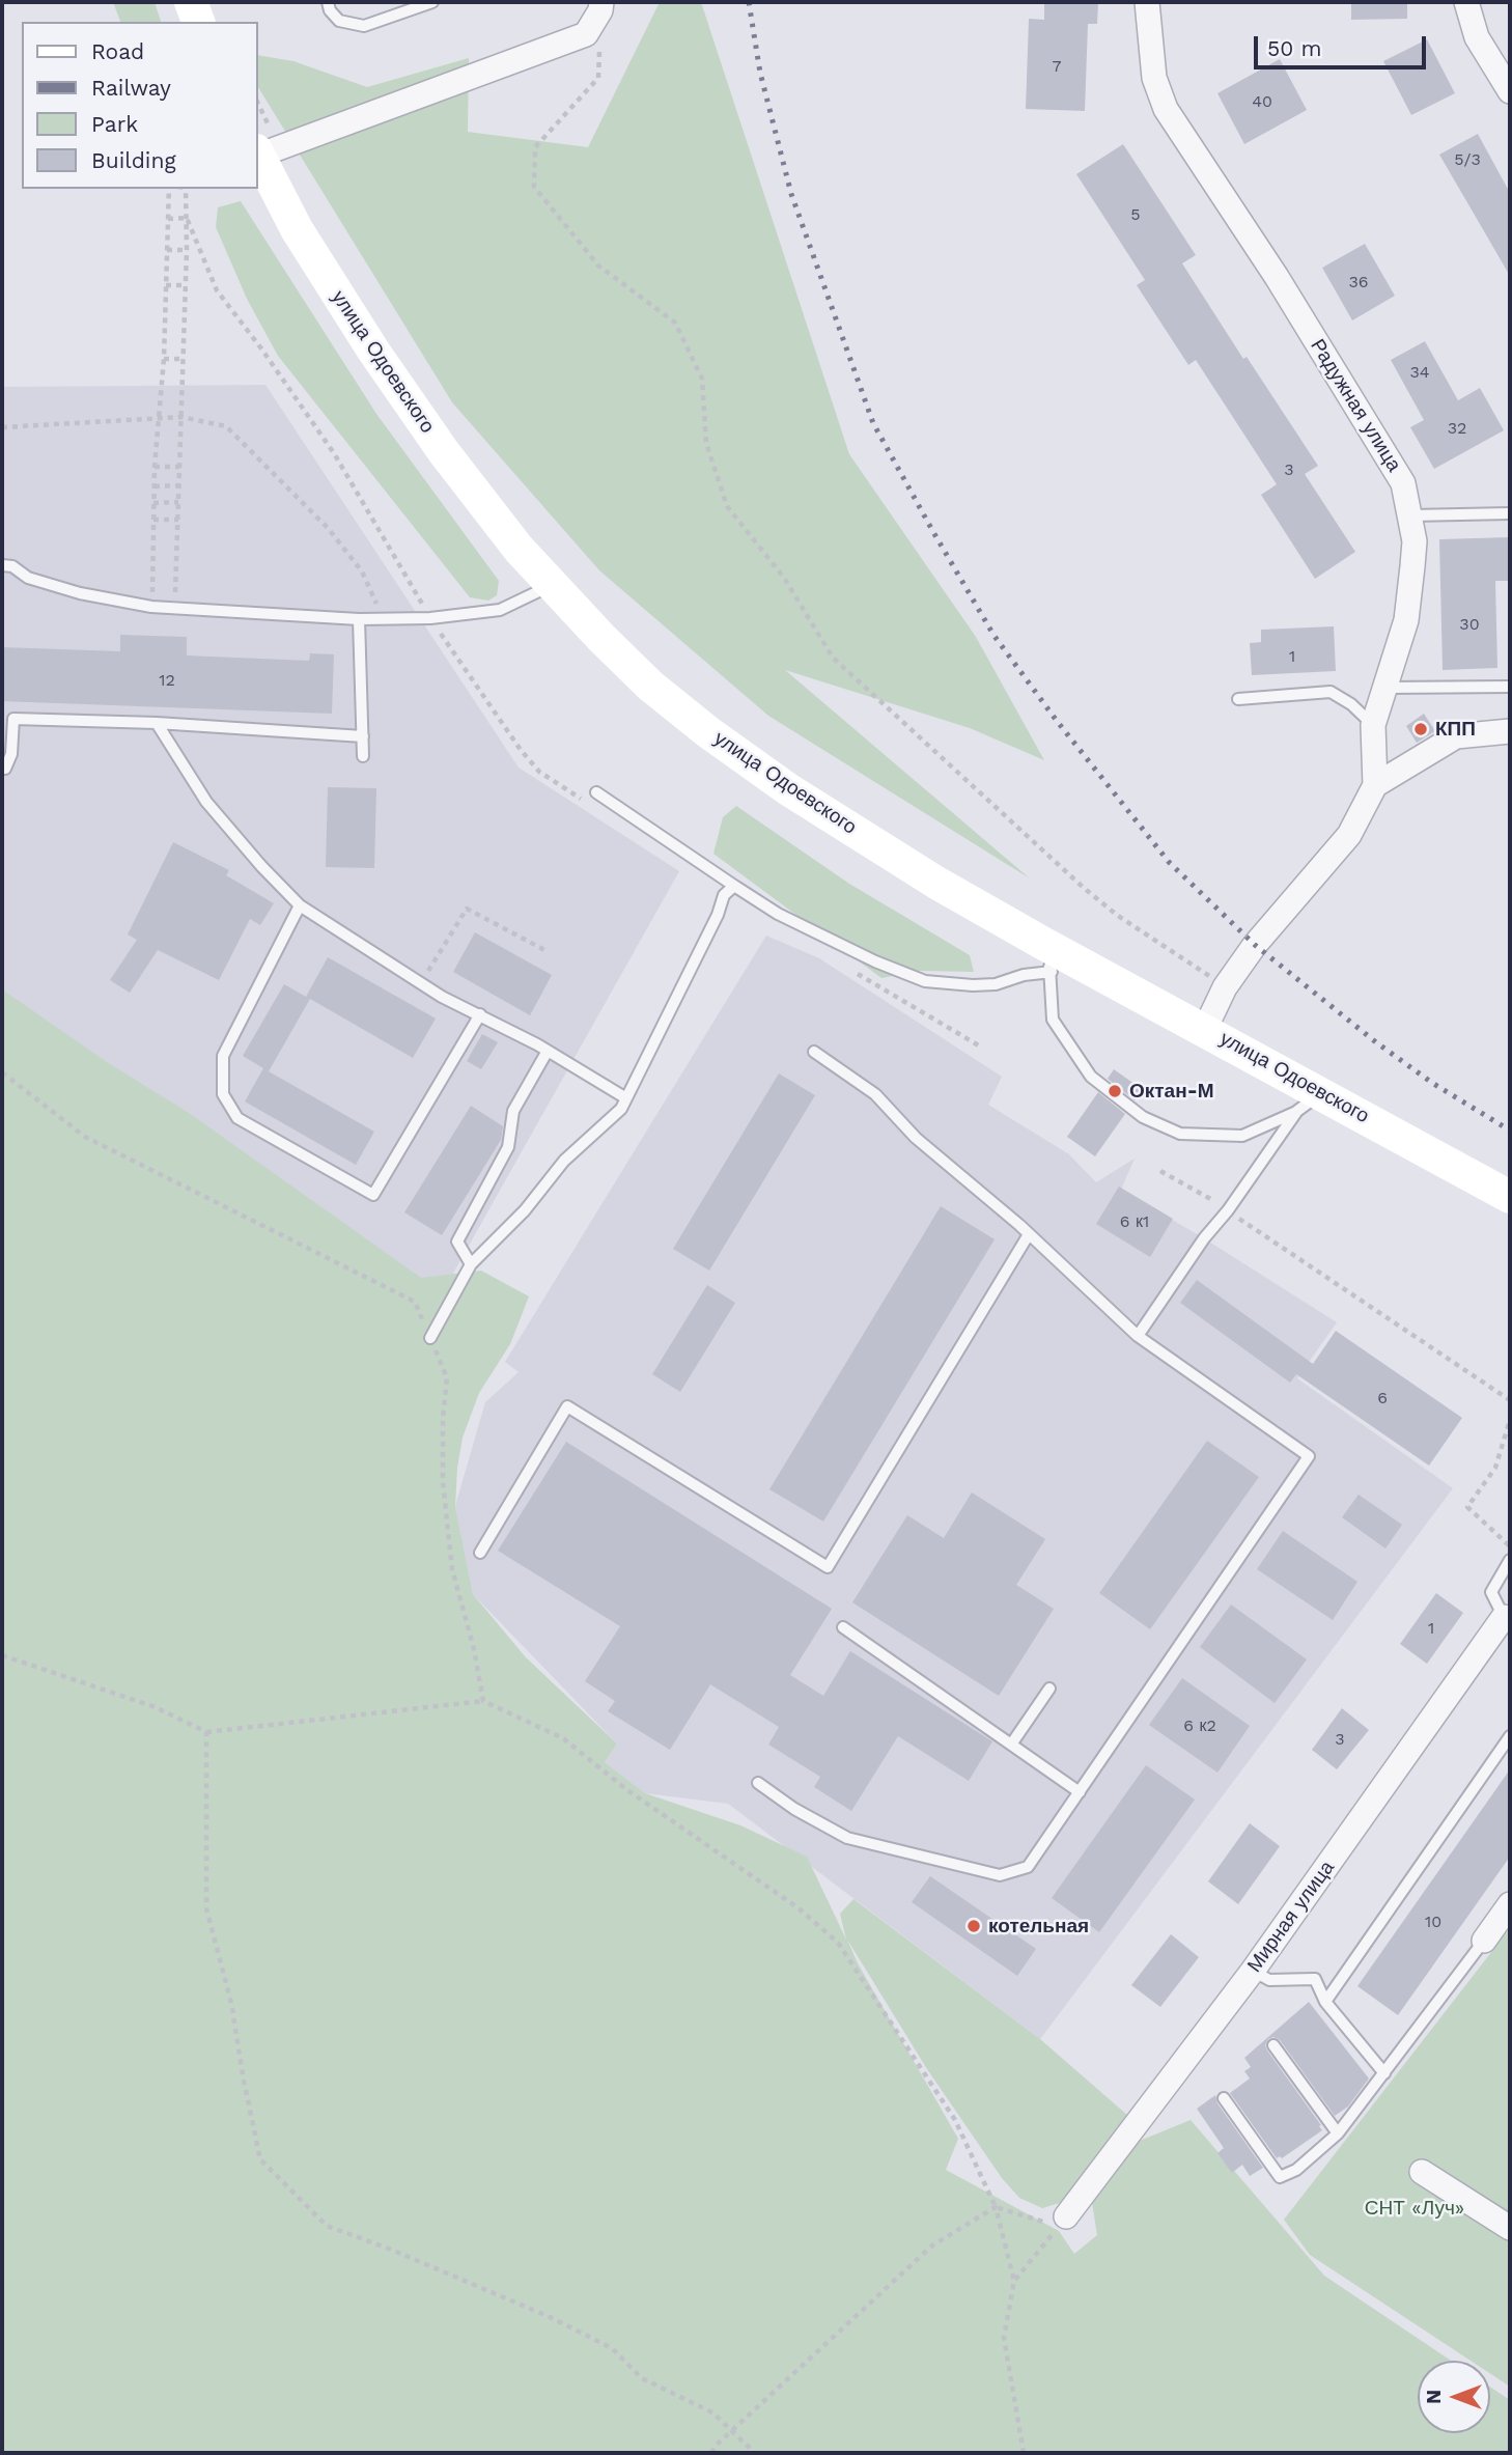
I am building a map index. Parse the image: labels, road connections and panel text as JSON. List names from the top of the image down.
{
  "streets": {
    "street": ["улица Одоевского", "Радужная улица", "Мирная улица"]
  },
  "parks": ["СНТ «Луч»"],
  "places": ["КПП", "Октан-М", "котельная"],
  "house_numbers": [
    "7",
    "40",
    "5/3",
    "5",
    "36",
    "34",
    "32",
    "3",
    "30",
    "1",
    "12",
    "6 к1",
    "6",
    "1",
    "6 к2",
    "3",
    "10"
  ],
  "legend": [
    "Road",
    "Railway",
    "Park",
    "Building"
  ],
  "scale_bar": "50 m",
  "north": "left"
}
